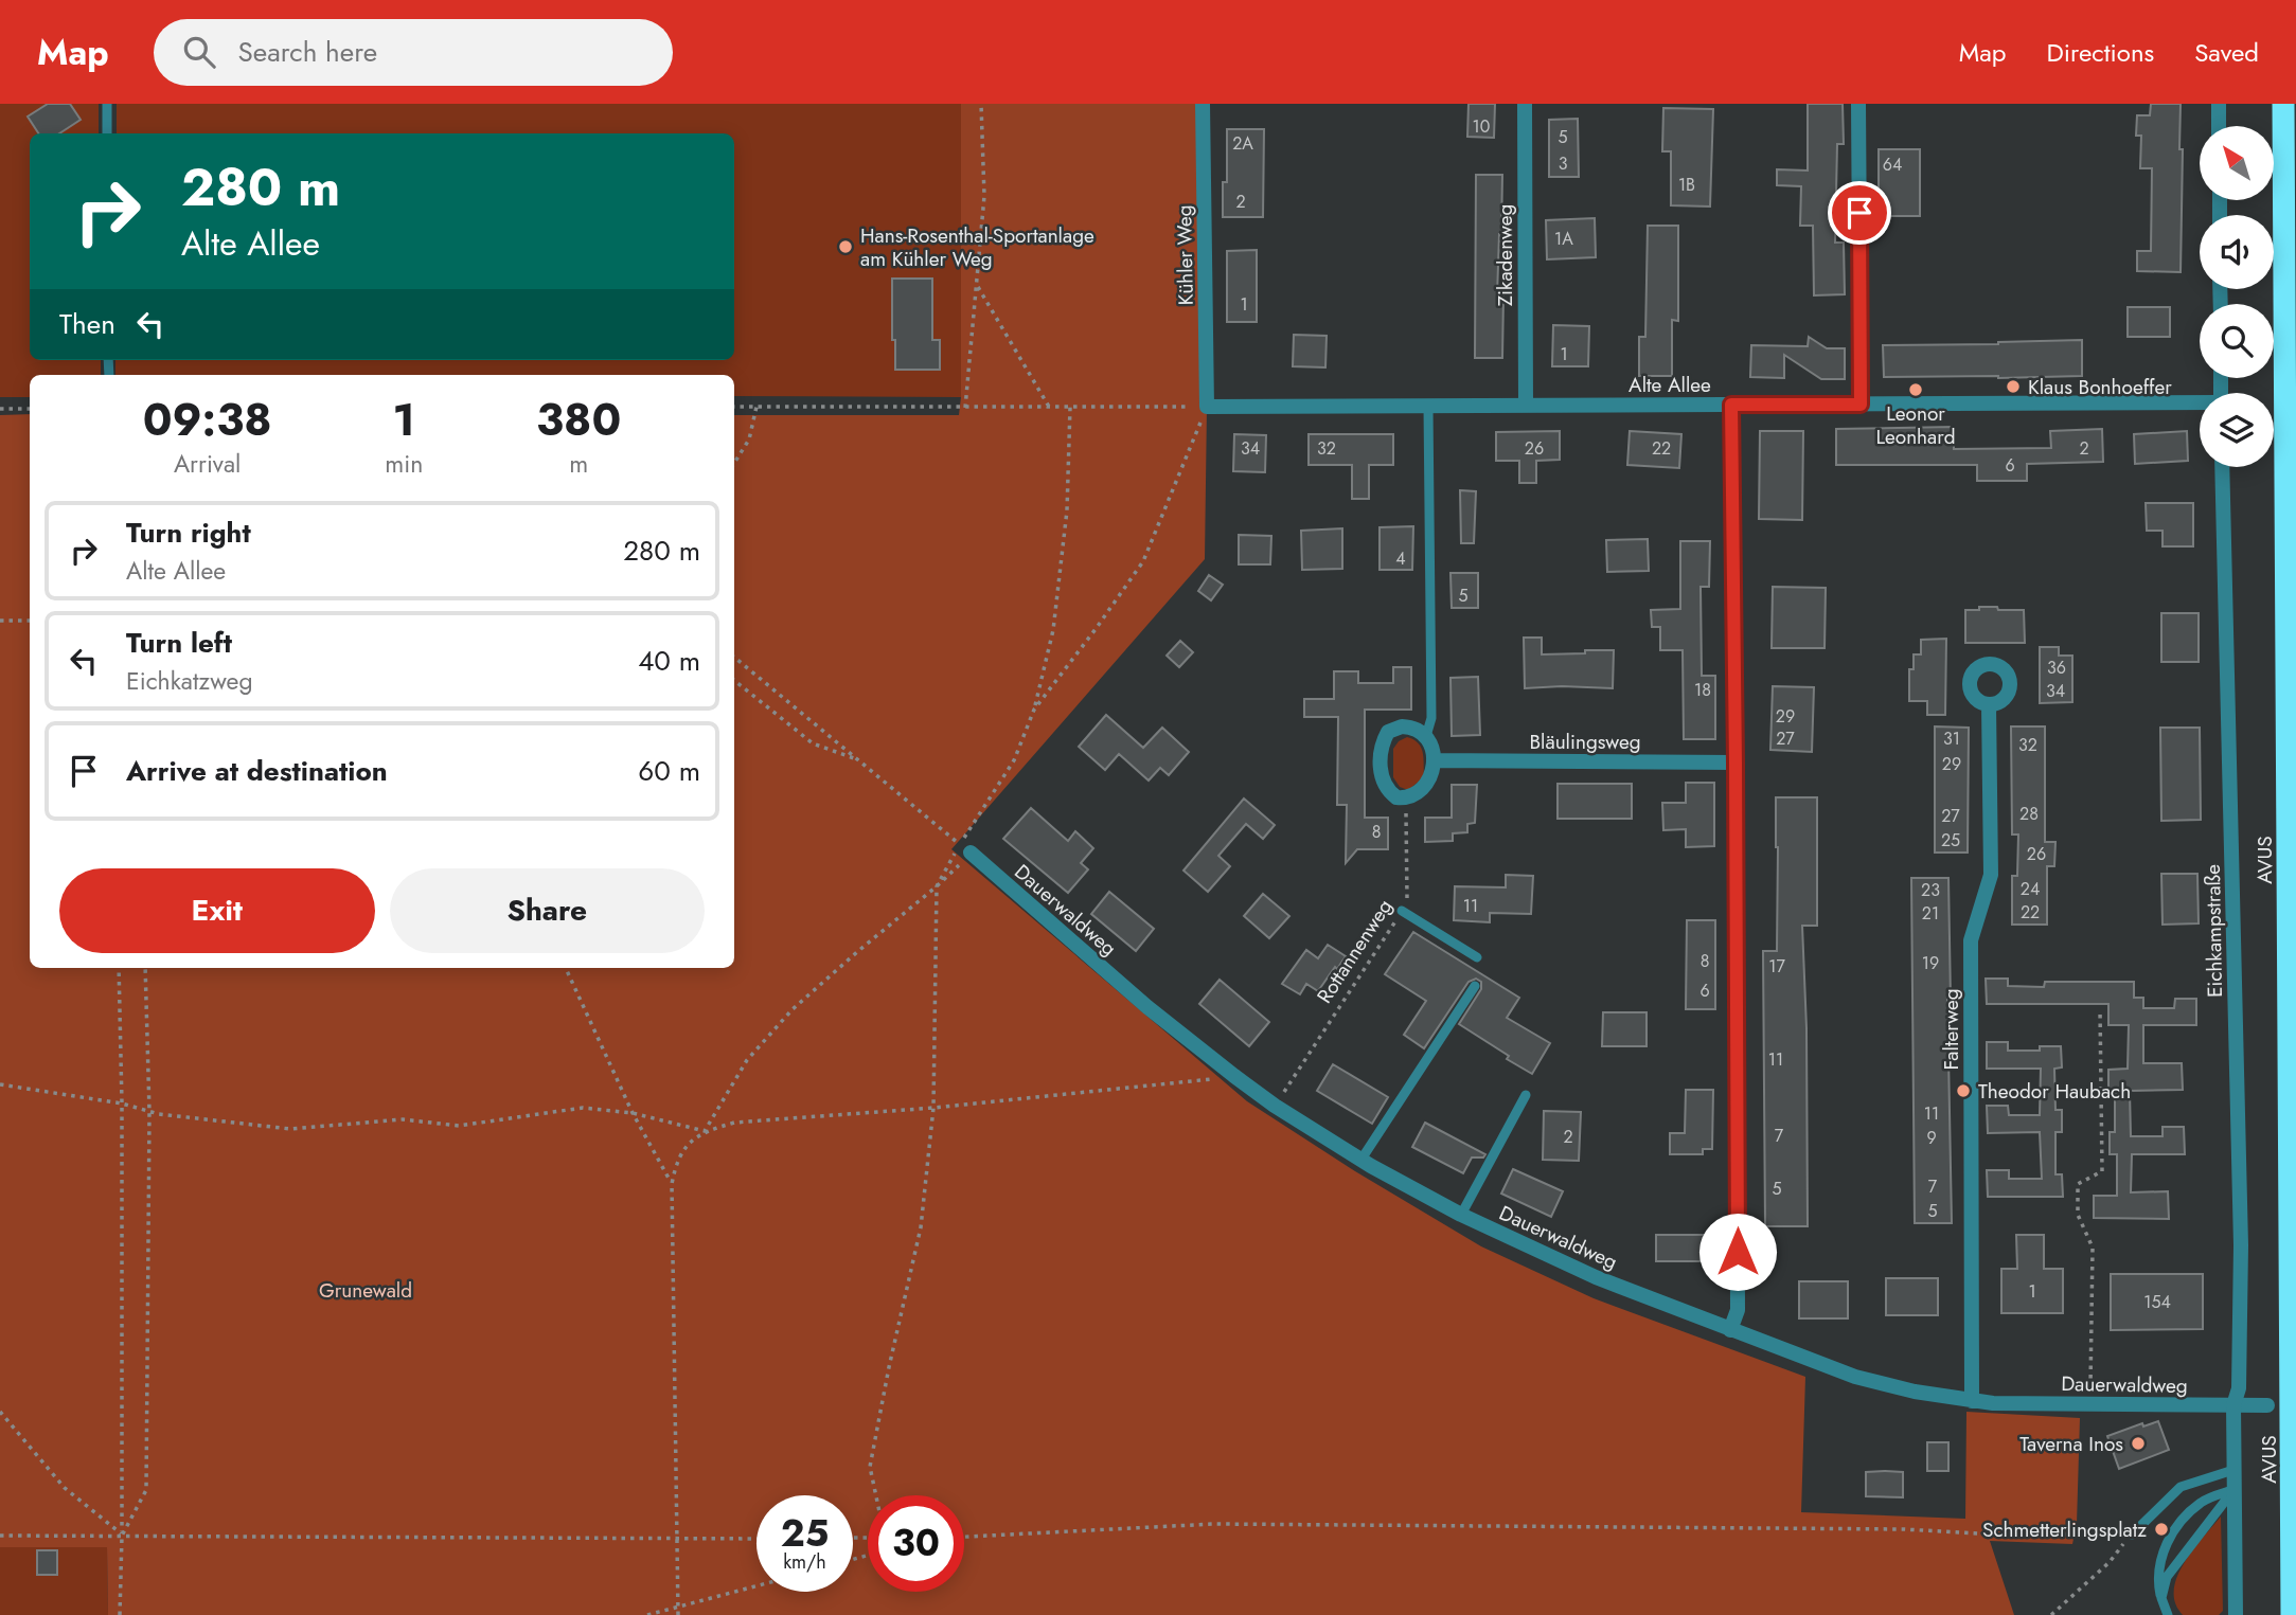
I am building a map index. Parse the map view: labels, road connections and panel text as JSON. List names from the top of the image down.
{
  "streets": {
    "highway": ["AVUS"],
    "street": [
      "Kühler Weg",
      "Zikadenweg",
      "Alte Allee",
      "Bläulingsweg",
      "Dauerwaldweg",
      "Eichkampstraße",
      "Falterweg"
    ],
    "path": ["Rottannenweg"]
  },
  "crossings": [
    ["Kühler Weg", "Alte Allee"],
    ["Zikadenweg", "Alte Allee"],
    ["Bläulingsweg", "Rottannenweg"],
    ["Dauerwaldweg", "Eichkampstraße"],
    ["Dauerwaldweg", "Rottannenweg"],
    ["Dauerwaldweg", "Falterweg"]
  ],
  "parks": ["Grunewald"],
  "places": [
    "Hans-Rosenthal-Sportanlage am Kühler Weg",
    "Klaus Bonhoeffer",
    "Leonor Leonhard",
    "Theodor Haubach",
    "Taverna Inos",
    "Schmetterlingsplatz"
  ],
  "house_numbers": [
    "10",
    "5",
    "2A",
    "3",
    "64",
    "1B",
    "2",
    "1A",
    "1",
    "1",
    "34",
    "32",
    "26",
    "22",
    "2",
    "6",
    "4",
    "5",
    "36",
    "18",
    "34",
    "29",
    "27",
    "31",
    "32",
    "29",
    "28",
    "27",
    "8",
    "25",
    "26",
    "24",
    "23",
    "11",
    "22",
    "21",
    "8",
    "19",
    "17",
    "6",
    "11",
    "11",
    "7",
    "2",
    "9",
    "7",
    "5",
    "5",
    "1",
    "154"
  ],
  "north": "top left",
  "page": {
    "header": "Map",
    "search": "Search here",
    "nav": ["Map", "Directions", "Saved"],
    "turn": ["280 m", "Alte Allee"],
    "then": "Then",
    "eta": [
      "09:38",
      "Arrival",
      "1",
      "min",
      "380",
      "m"
    ],
    "list": [
      {
        "name": "Turn right",
        "note": "Alte Allee",
        "value": "280 m"
      },
      {
        "name": "Turn left",
        "note": "Eichkatzweg",
        "value": "40 m"
      },
      {
        "name": "Arrive at destination",
        "value": "60 m"
      }
    ],
    "buttons": ["Exit", "Share"],
    "speed": "25 km/h",
    "limit": "30"
  }
}
